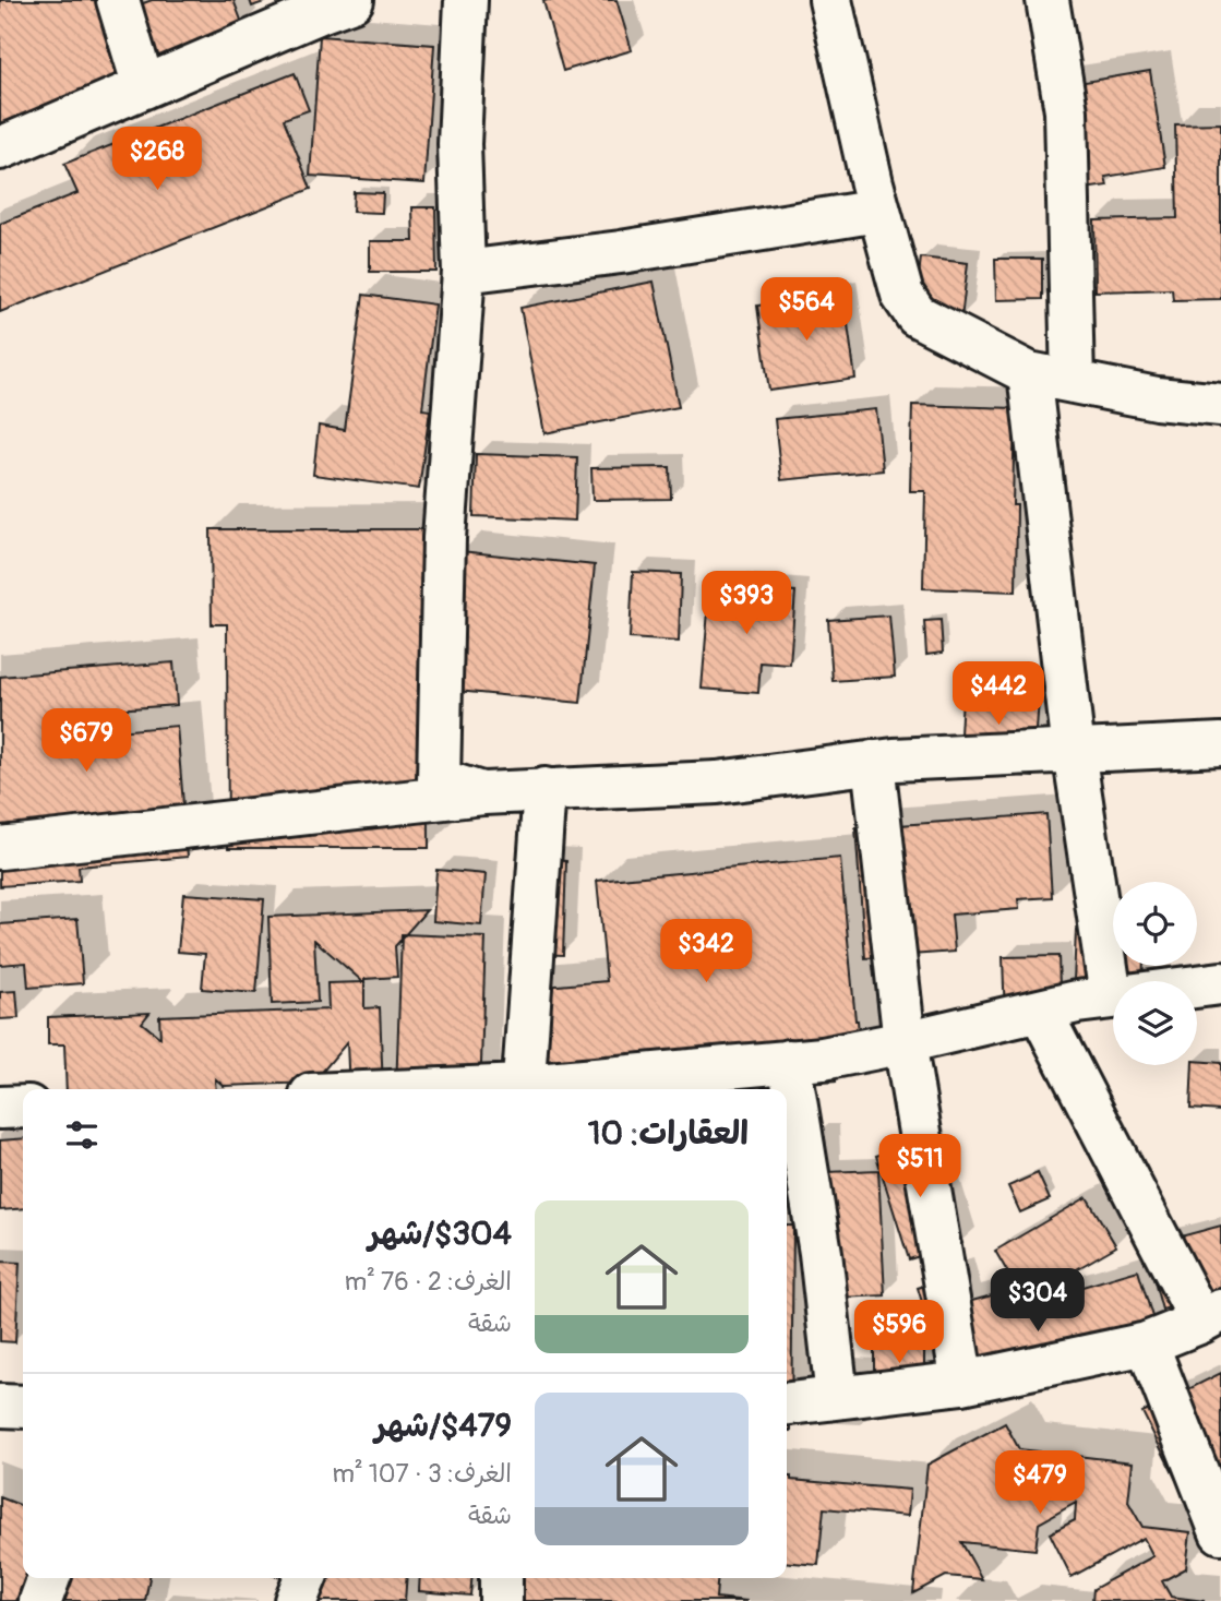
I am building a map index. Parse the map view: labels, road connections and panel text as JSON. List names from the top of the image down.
{
  "page": {
    "price": [
      "$268",
      "$564",
      "$393",
      "$442",
      "$679",
      "$342",
      "$511",
      "$304",
      "$596",
      "$479"
    ],
    "heading": "العقارات: 10",
    "list": [
      {
        "name": "$304/شهر",
        "note": "الغرف: 2 · 76 m² · شقة"
      },
      {
        "name": "$479/شهر",
        "note": "الغرف: 3 · 107 m² · شقة"
      }
    ]
  }
}
